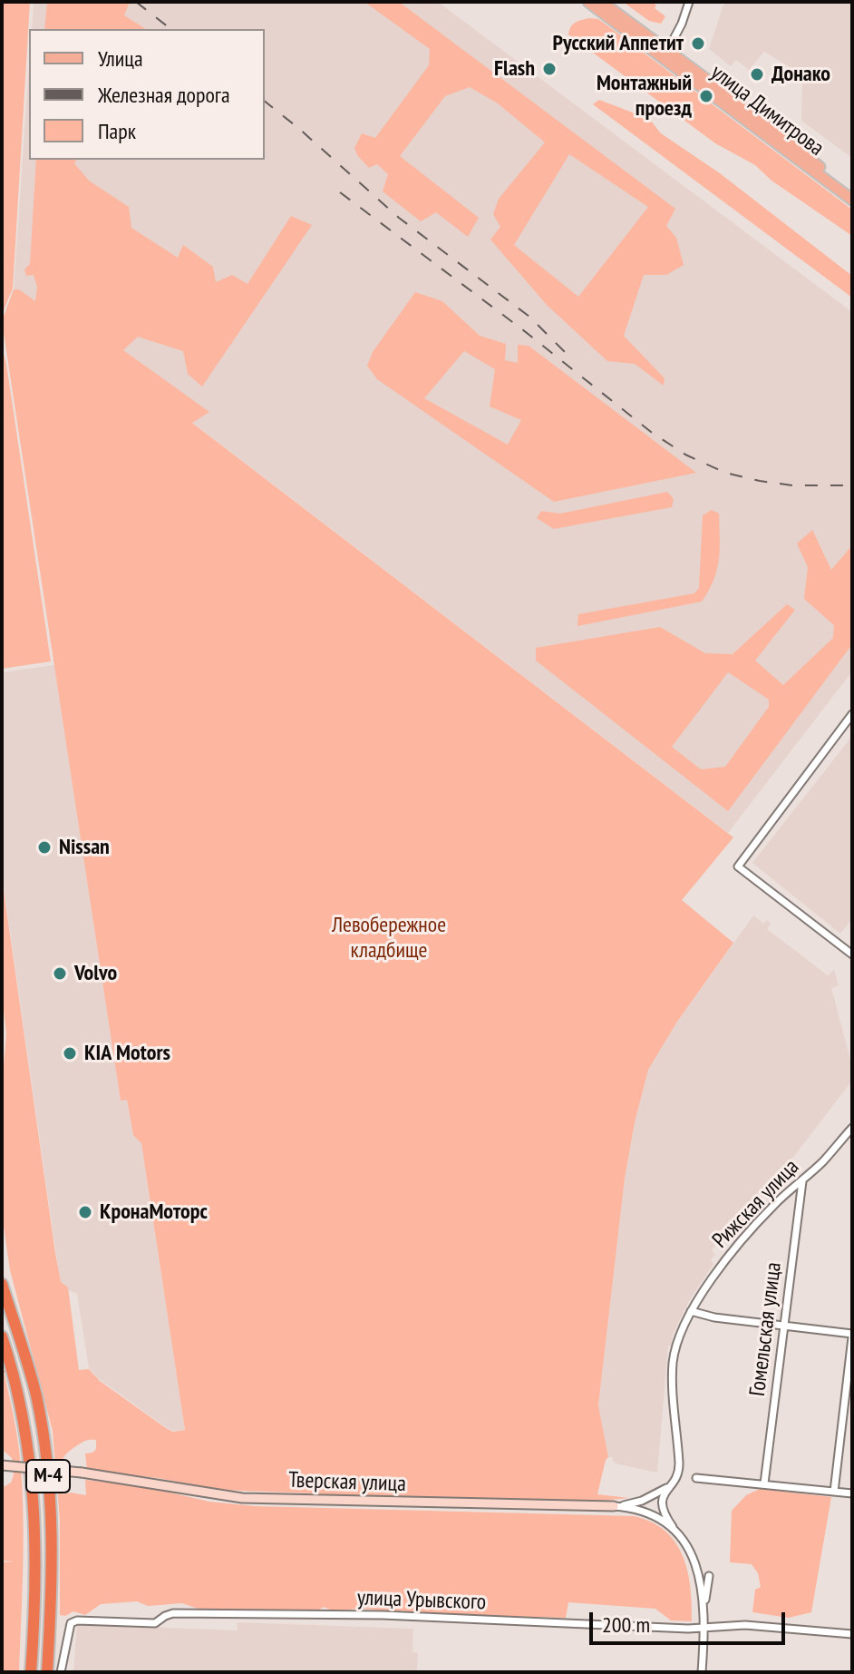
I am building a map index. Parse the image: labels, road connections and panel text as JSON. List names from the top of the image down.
{
  "streets": {
    "highway": ["М-4"],
    "main road": ["улица Димитрова"],
    "street": [
      "Рижская улица",
      "Гомельская улица",
      "Тверская улица",
      "улица Урывского"
    ]
  },
  "crossings": [
    ["Рижская улица", "Гомельская улица"]
  ],
  "parks": ["Левобережное кладбище"],
  "places": [
    "Русский Аппетит",
    "Flash",
    "Донако",
    "Монтажный проезд",
    "Nissan",
    "Volvo",
    "KIA Motors",
    "КронаМоторс"
  ],
  "legend": ["Улица", "Железная дорога", "Парк"],
  "scale_bar": "200 m"
}
